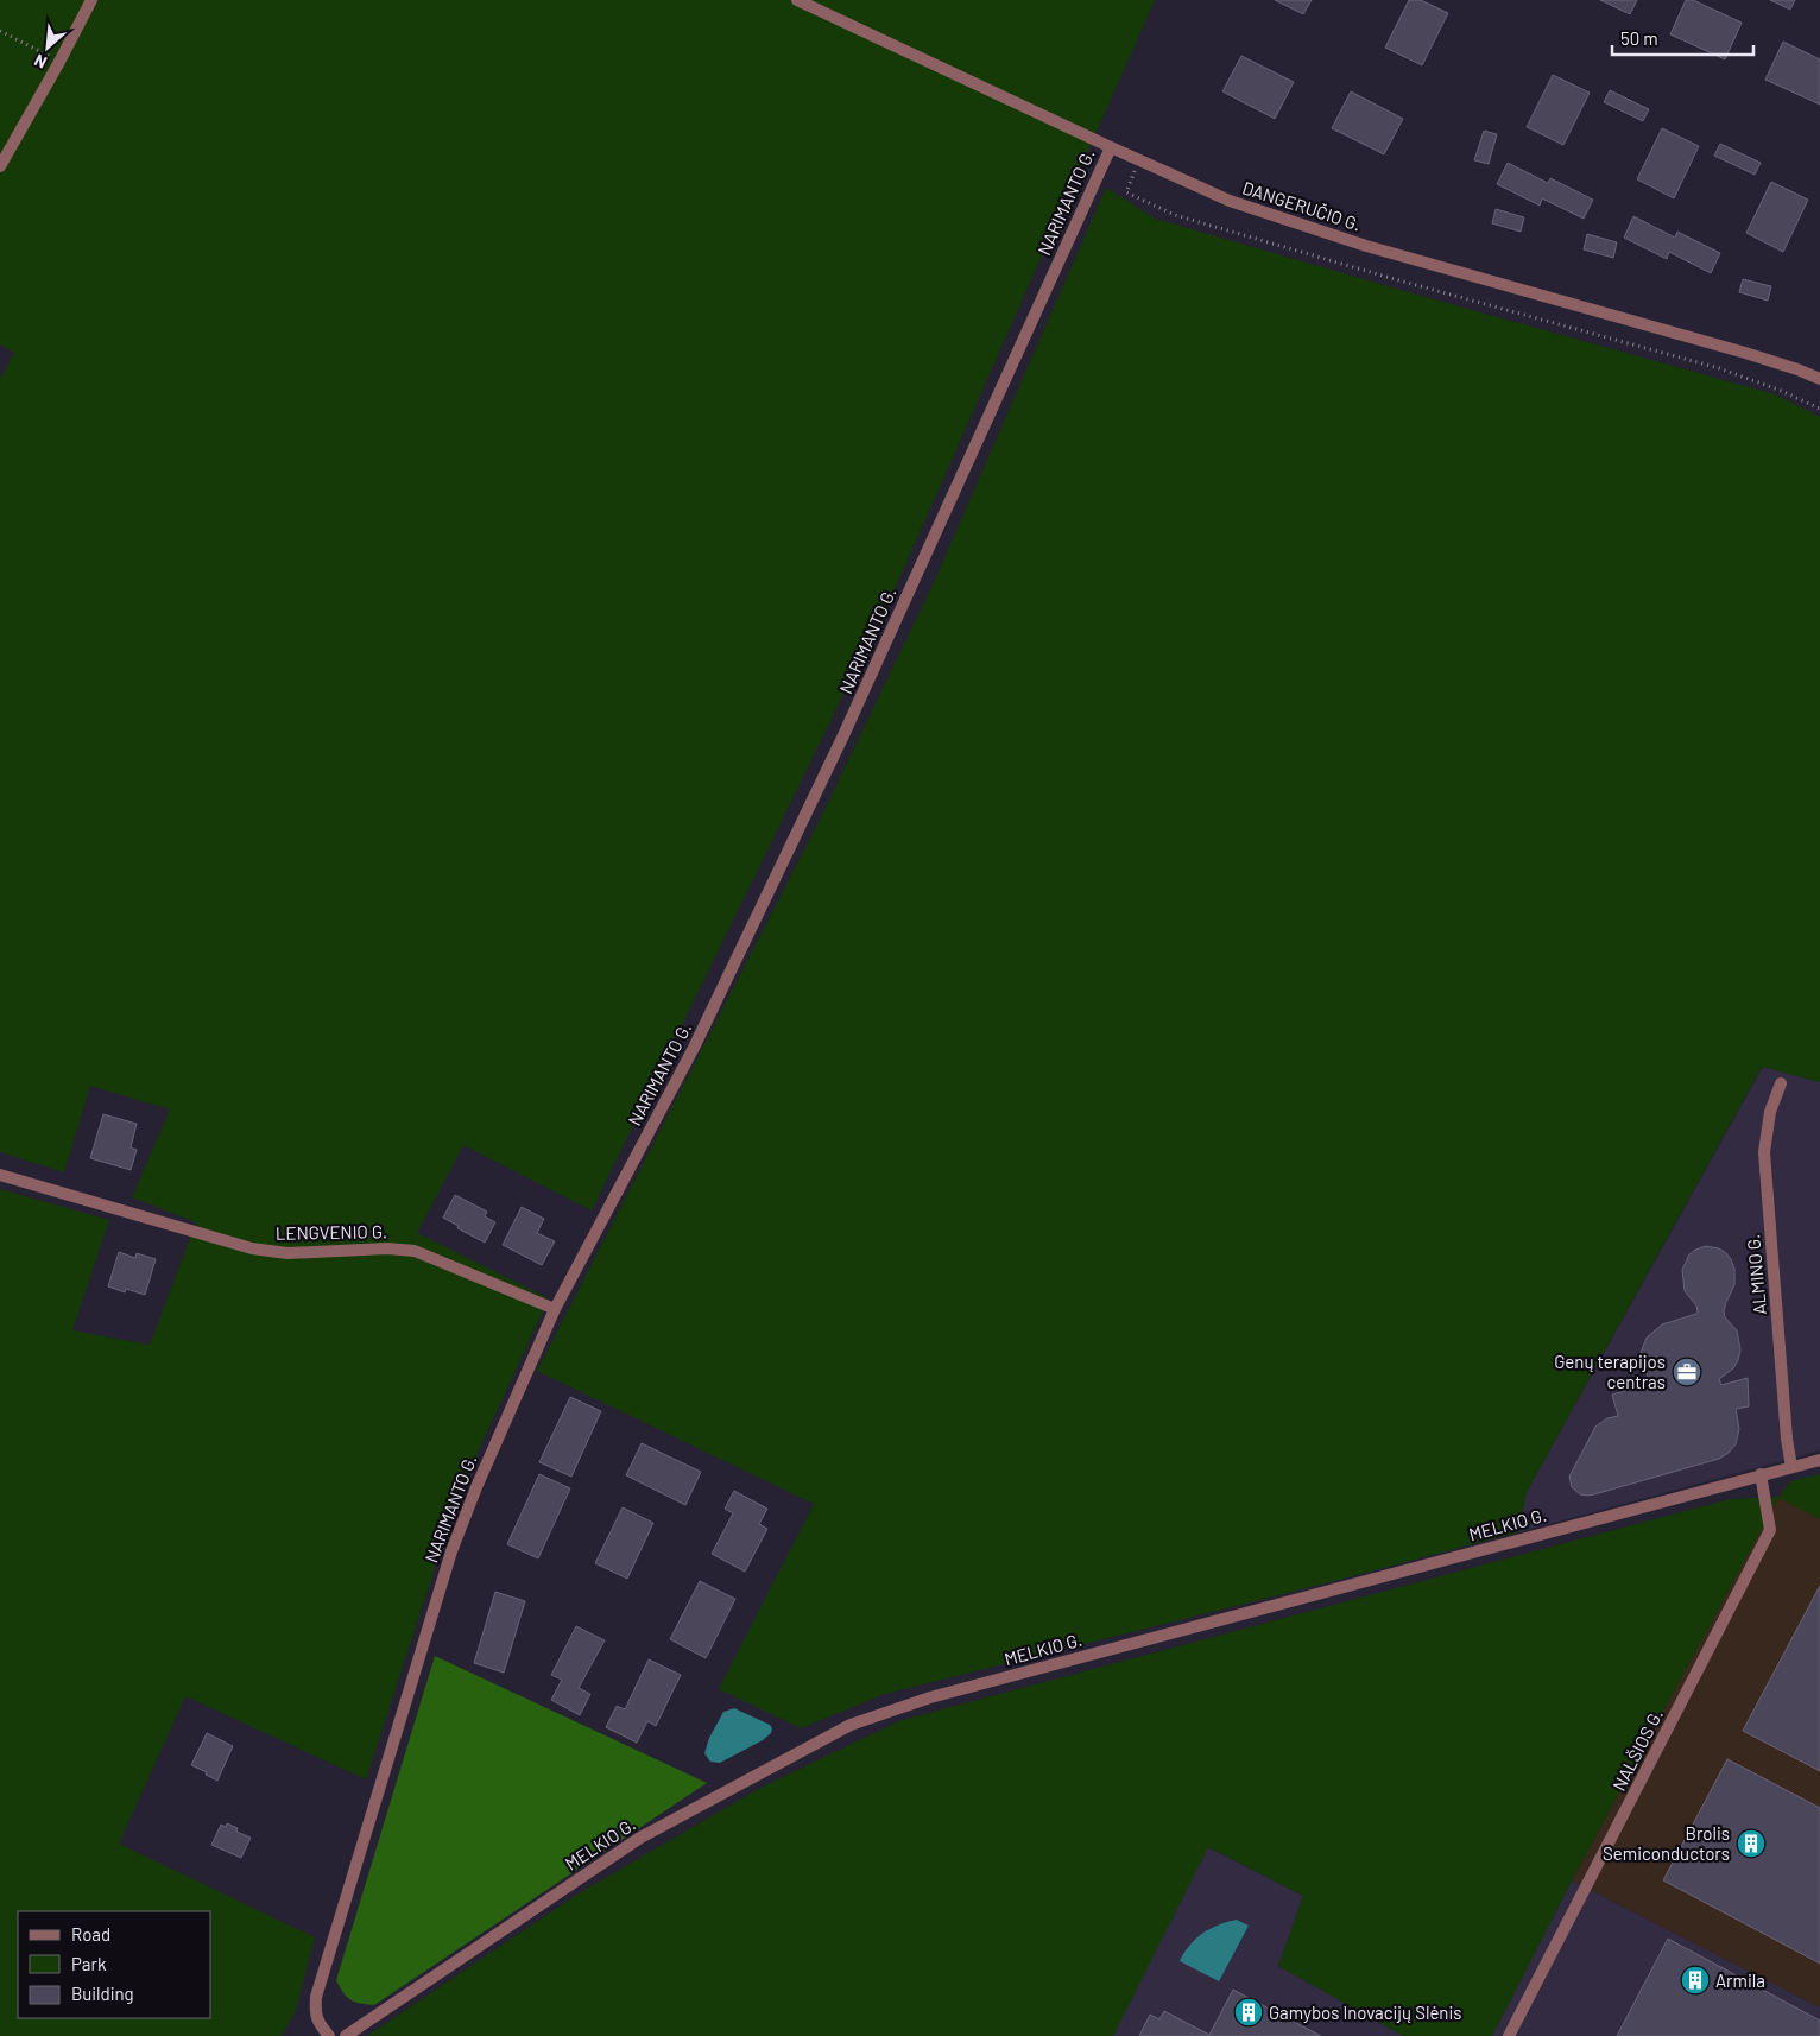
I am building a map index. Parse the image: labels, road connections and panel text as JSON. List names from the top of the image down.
{
  "streets": {
    "street": [
      "NARIMANTO G.",
      "DANGERUČIO G.",
      "LENGVENIO G.",
      "ALMINO G.",
      "MELKIO G.",
      "NALŠIOS G."
    ]
  },
  "crossings": [
    ["NARIMANTO G.", "DANGERUČIO G."],
    ["NARIMANTO G.", "LENGVENIO G."],
    ["ALMINO G.", "MELKIO G."],
    ["MELKIO G.", "NALŠIOS G."]
  ],
  "places": {
    "office": ["Genų terapijos centras"],
    "building": ["Brolis Semiconductors", "Armila", "Gamybos Inovacijų Slėnis"]
  },
  "legend": ["Road", "Park", "Building"],
  "scale_bar": "50 m",
  "north": "bottom left"
}
